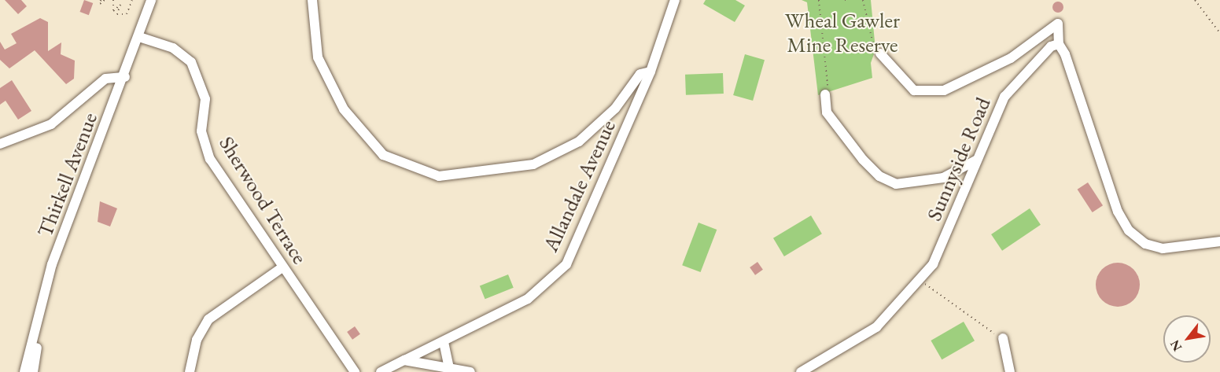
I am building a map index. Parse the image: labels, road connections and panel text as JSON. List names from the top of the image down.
{
  "streets": {
    "street": [
      "Sunnyside Road",
      "Thirkell Avenue",
      "Allandale Avenue",
      "Sherwood Terrace"
    ]
  },
  "crossings": [
    ["Thirkell Avenue", "Sherwood Terrace"]
  ],
  "parks": ["Wheal Gawler Mine Reserve"],
  "north": "bottom left"
}
